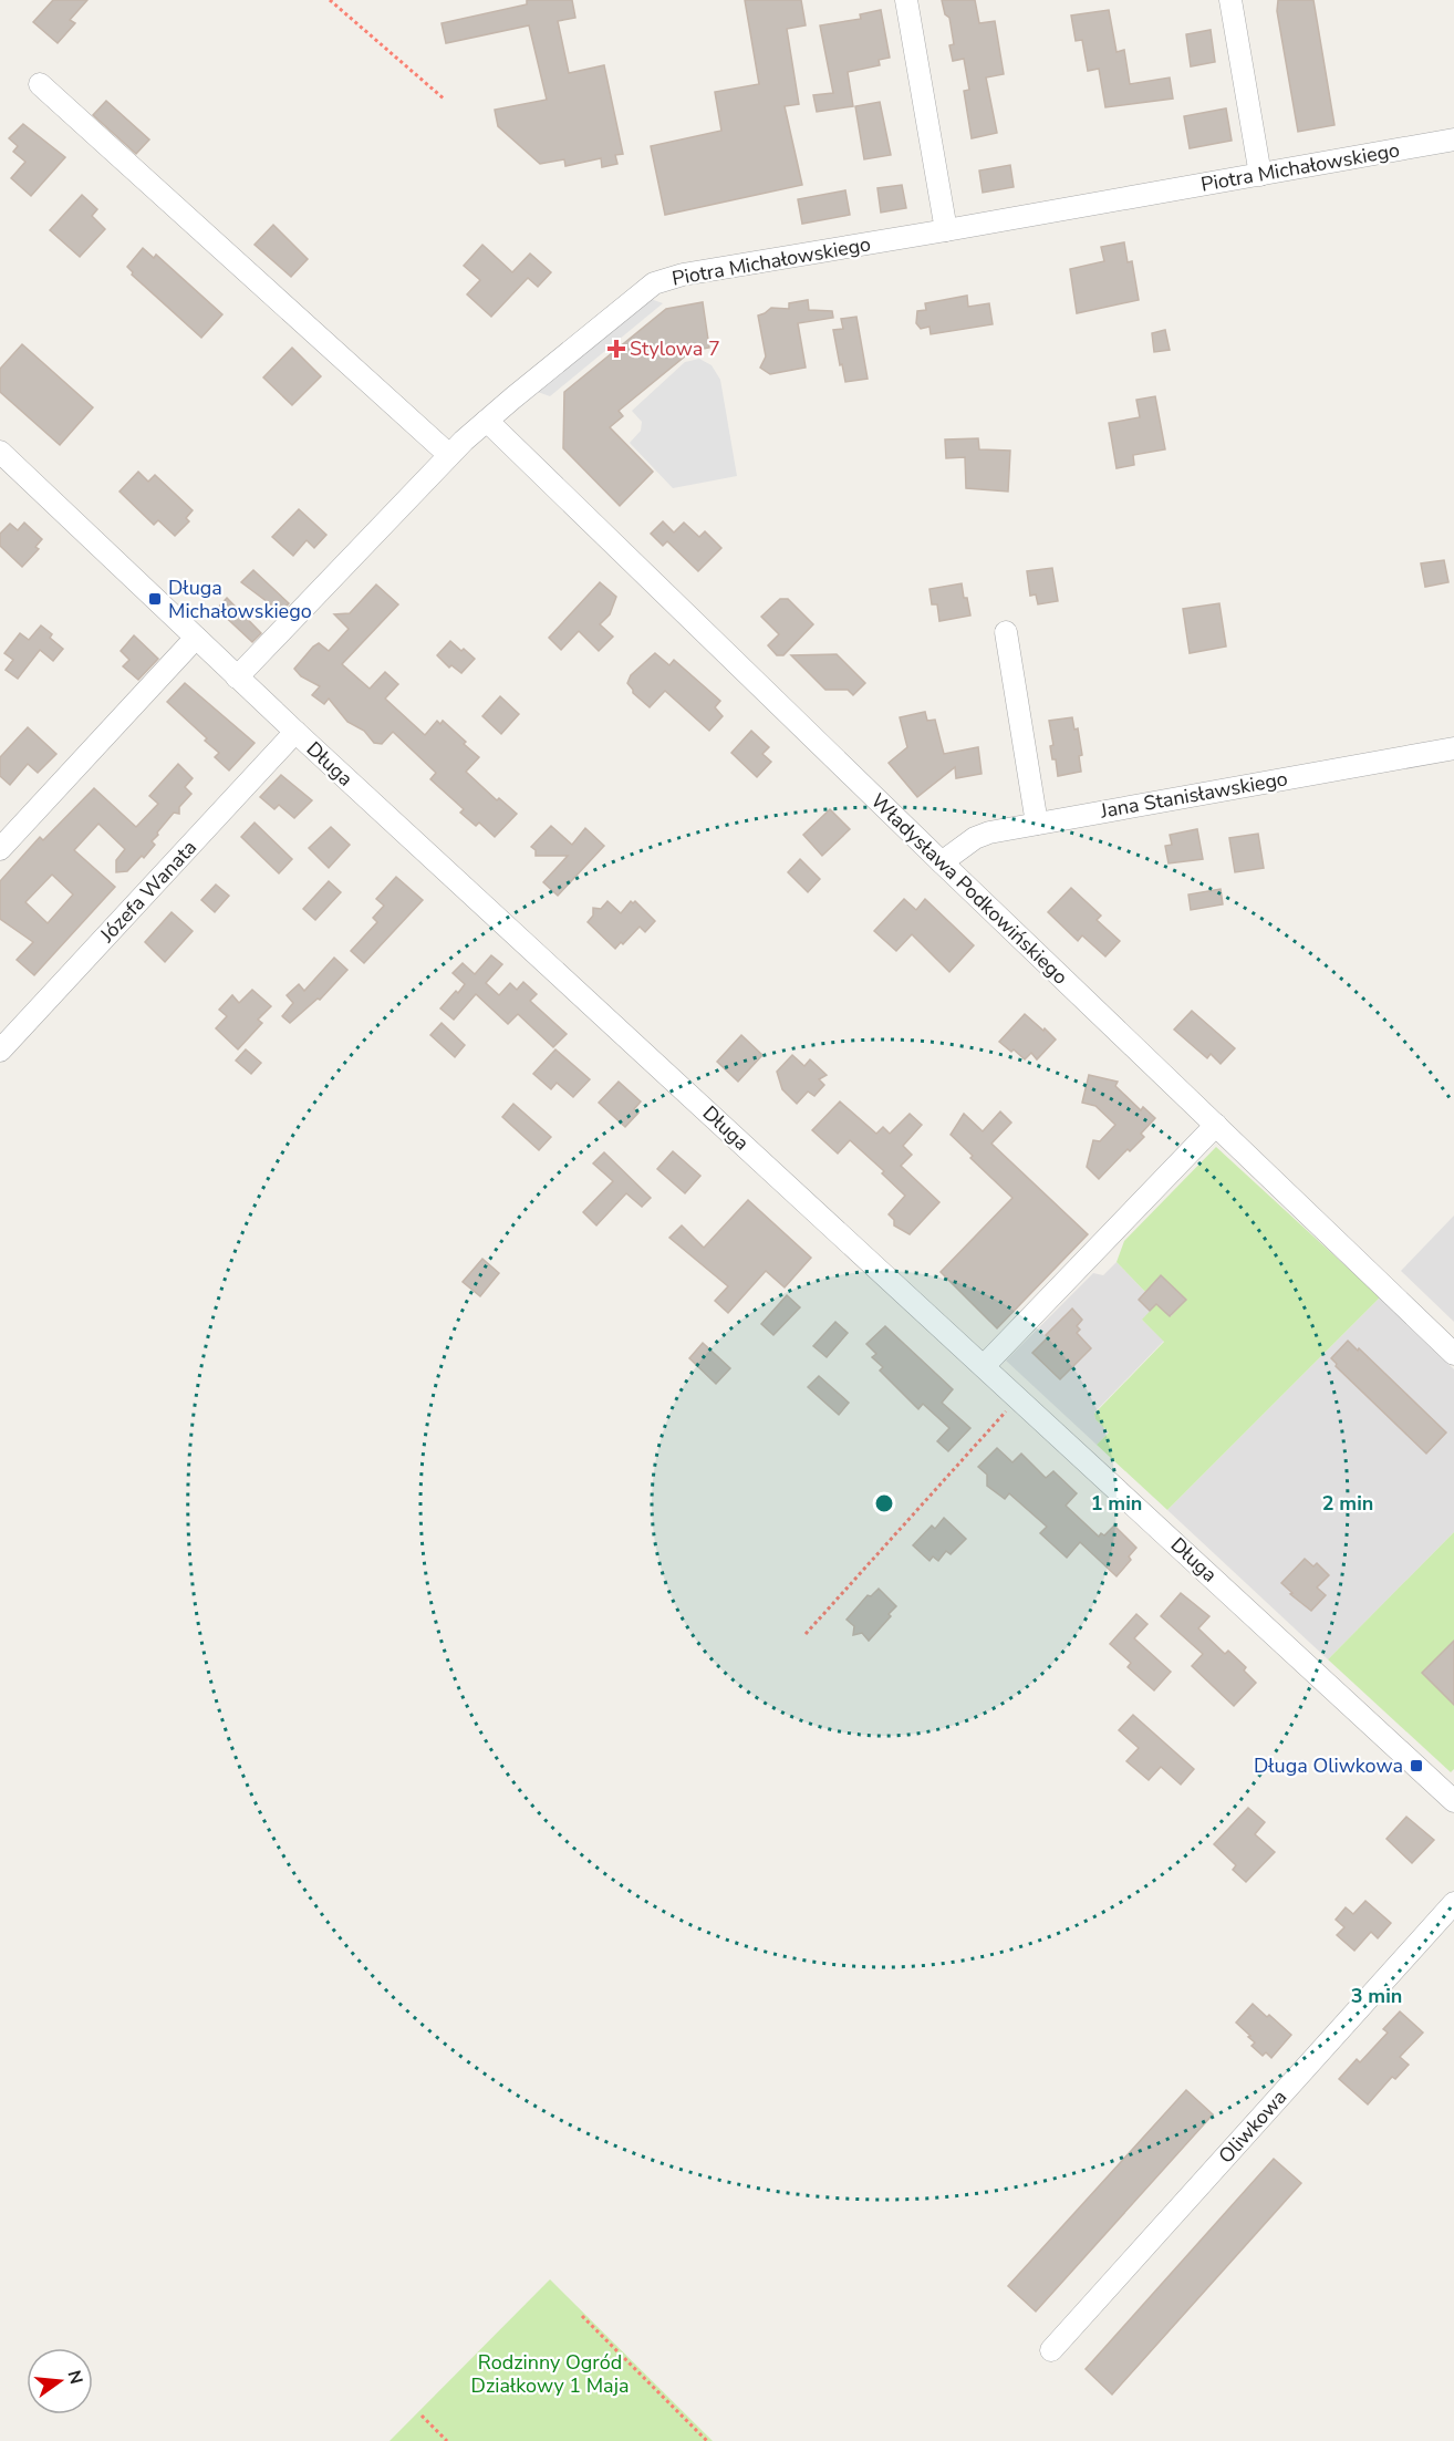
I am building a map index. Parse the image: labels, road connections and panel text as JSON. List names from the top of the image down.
{
  "streets": {
    "street": [
      "Piotra Michałowskiego",
      "Długa",
      "Jana Stanisławskiego",
      "Władysława Podkowińskiego",
      "Józefa Wanata",
      "Oliwkowa"
    ]
  },
  "crossings": [
    ["Piotra Michałowskiego", "Długa"],
    ["Piotra Michałowskiego", "Władysława Podkowińskiego"],
    ["Długa", "Józefa Wanata"],
    ["Jana Stanisławskiego", "Władysława Podkowińskiego"]
  ],
  "parks": ["Rodzinny Ogród Działkowy 1 Maja"],
  "places": {
    "health": ["Stylowa 7"],
    "transit": ["Długa Michałowskiego", "Długa Oliwkowa"]
  },
  "north": "right",
  "rings": ["1 min", "2 min", "3 min"]
}
